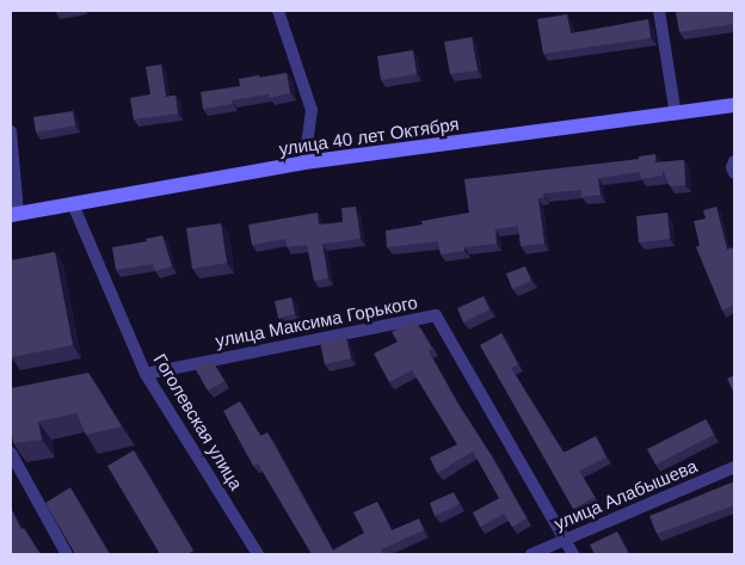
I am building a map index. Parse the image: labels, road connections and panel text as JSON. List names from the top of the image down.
{
  "streets": {
    "street": [
      "улица 40 лет Октября",
      "улица Максима Горького",
      "Гоголевская улица",
      "улица Алабышева"
    ]
  },
  "crossings": [
    ["улица 40 лет Октября", "Гоголевская улица"],
    ["улица Максима Горького", "Гоголевская улица"],
    ["улица Максима Горького", "улица Алабышева"]
  ]
}
